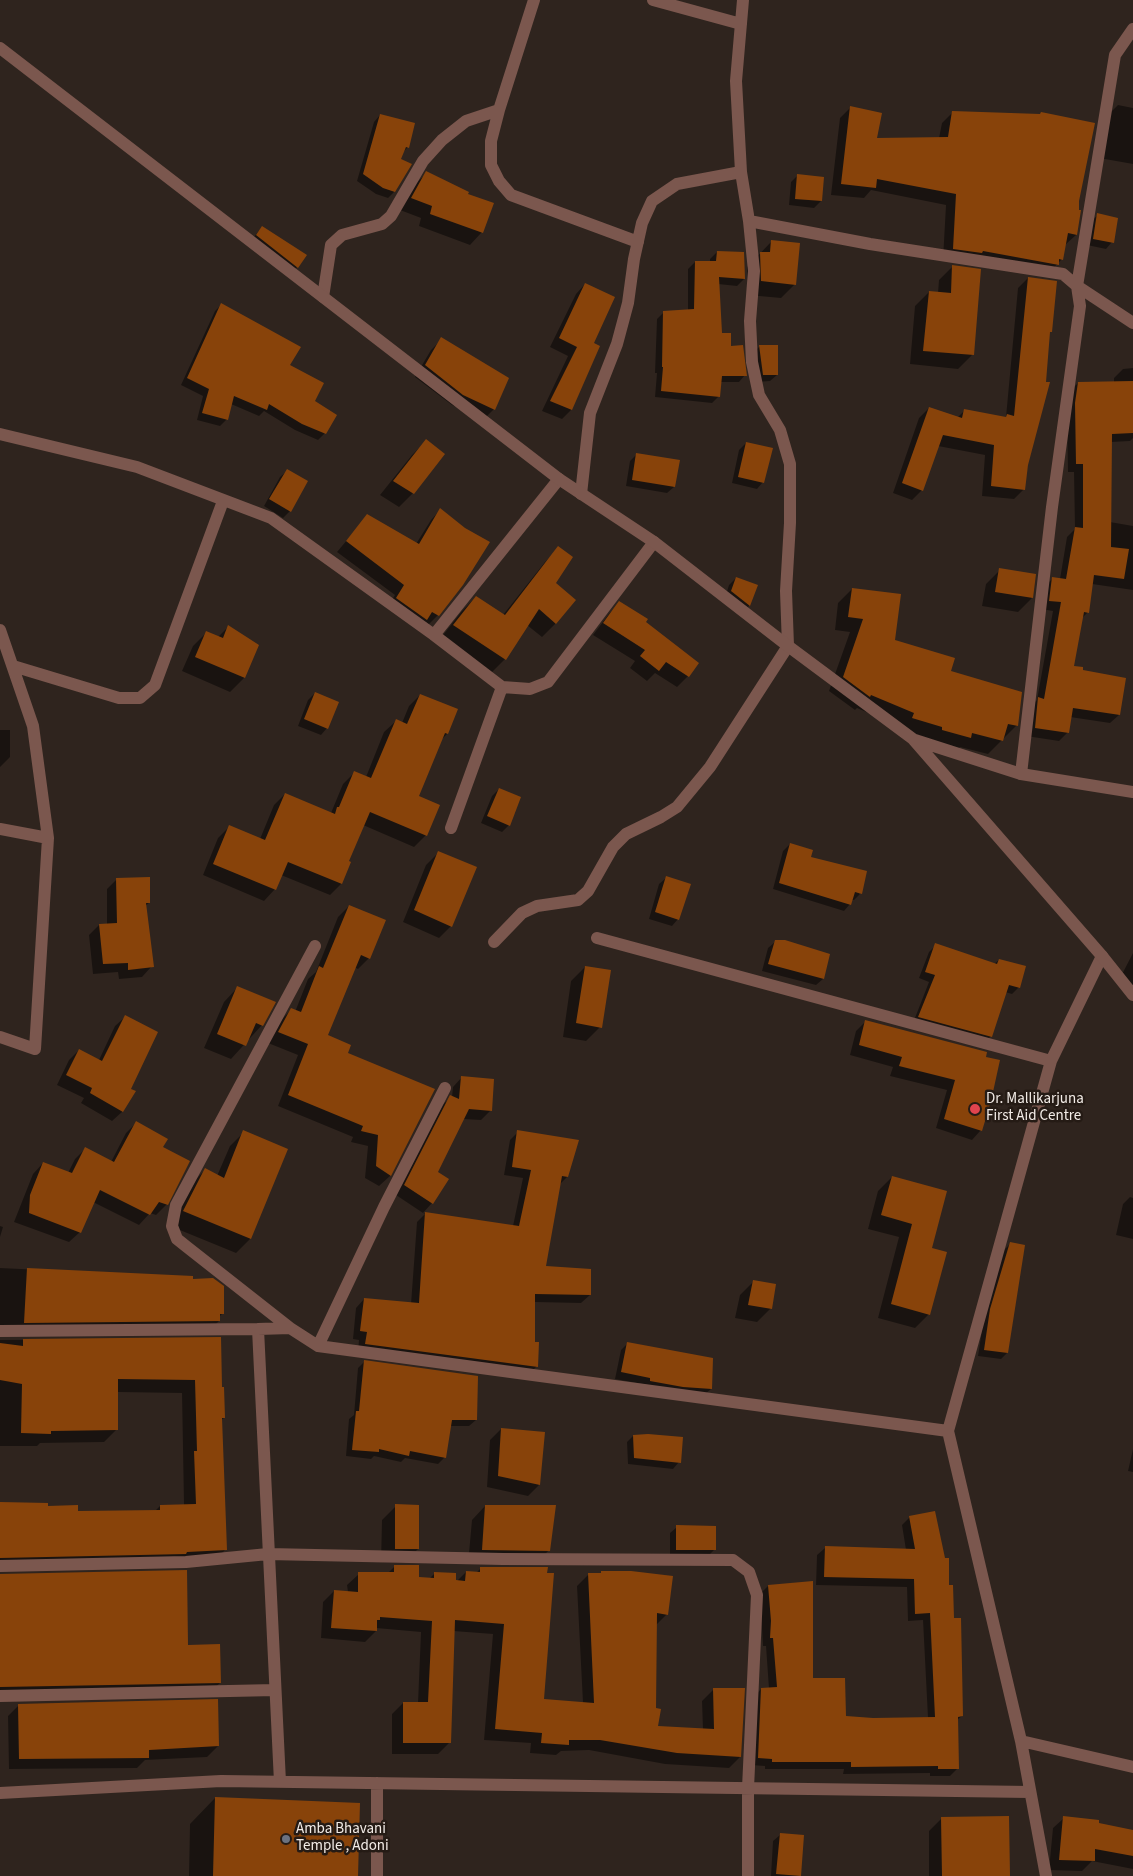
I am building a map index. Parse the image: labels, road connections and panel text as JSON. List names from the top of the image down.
{
  "places": ["Dr. Mallikarjuna First Aid Centre", "Amba Bhavani Temple , Adoni"]
}
